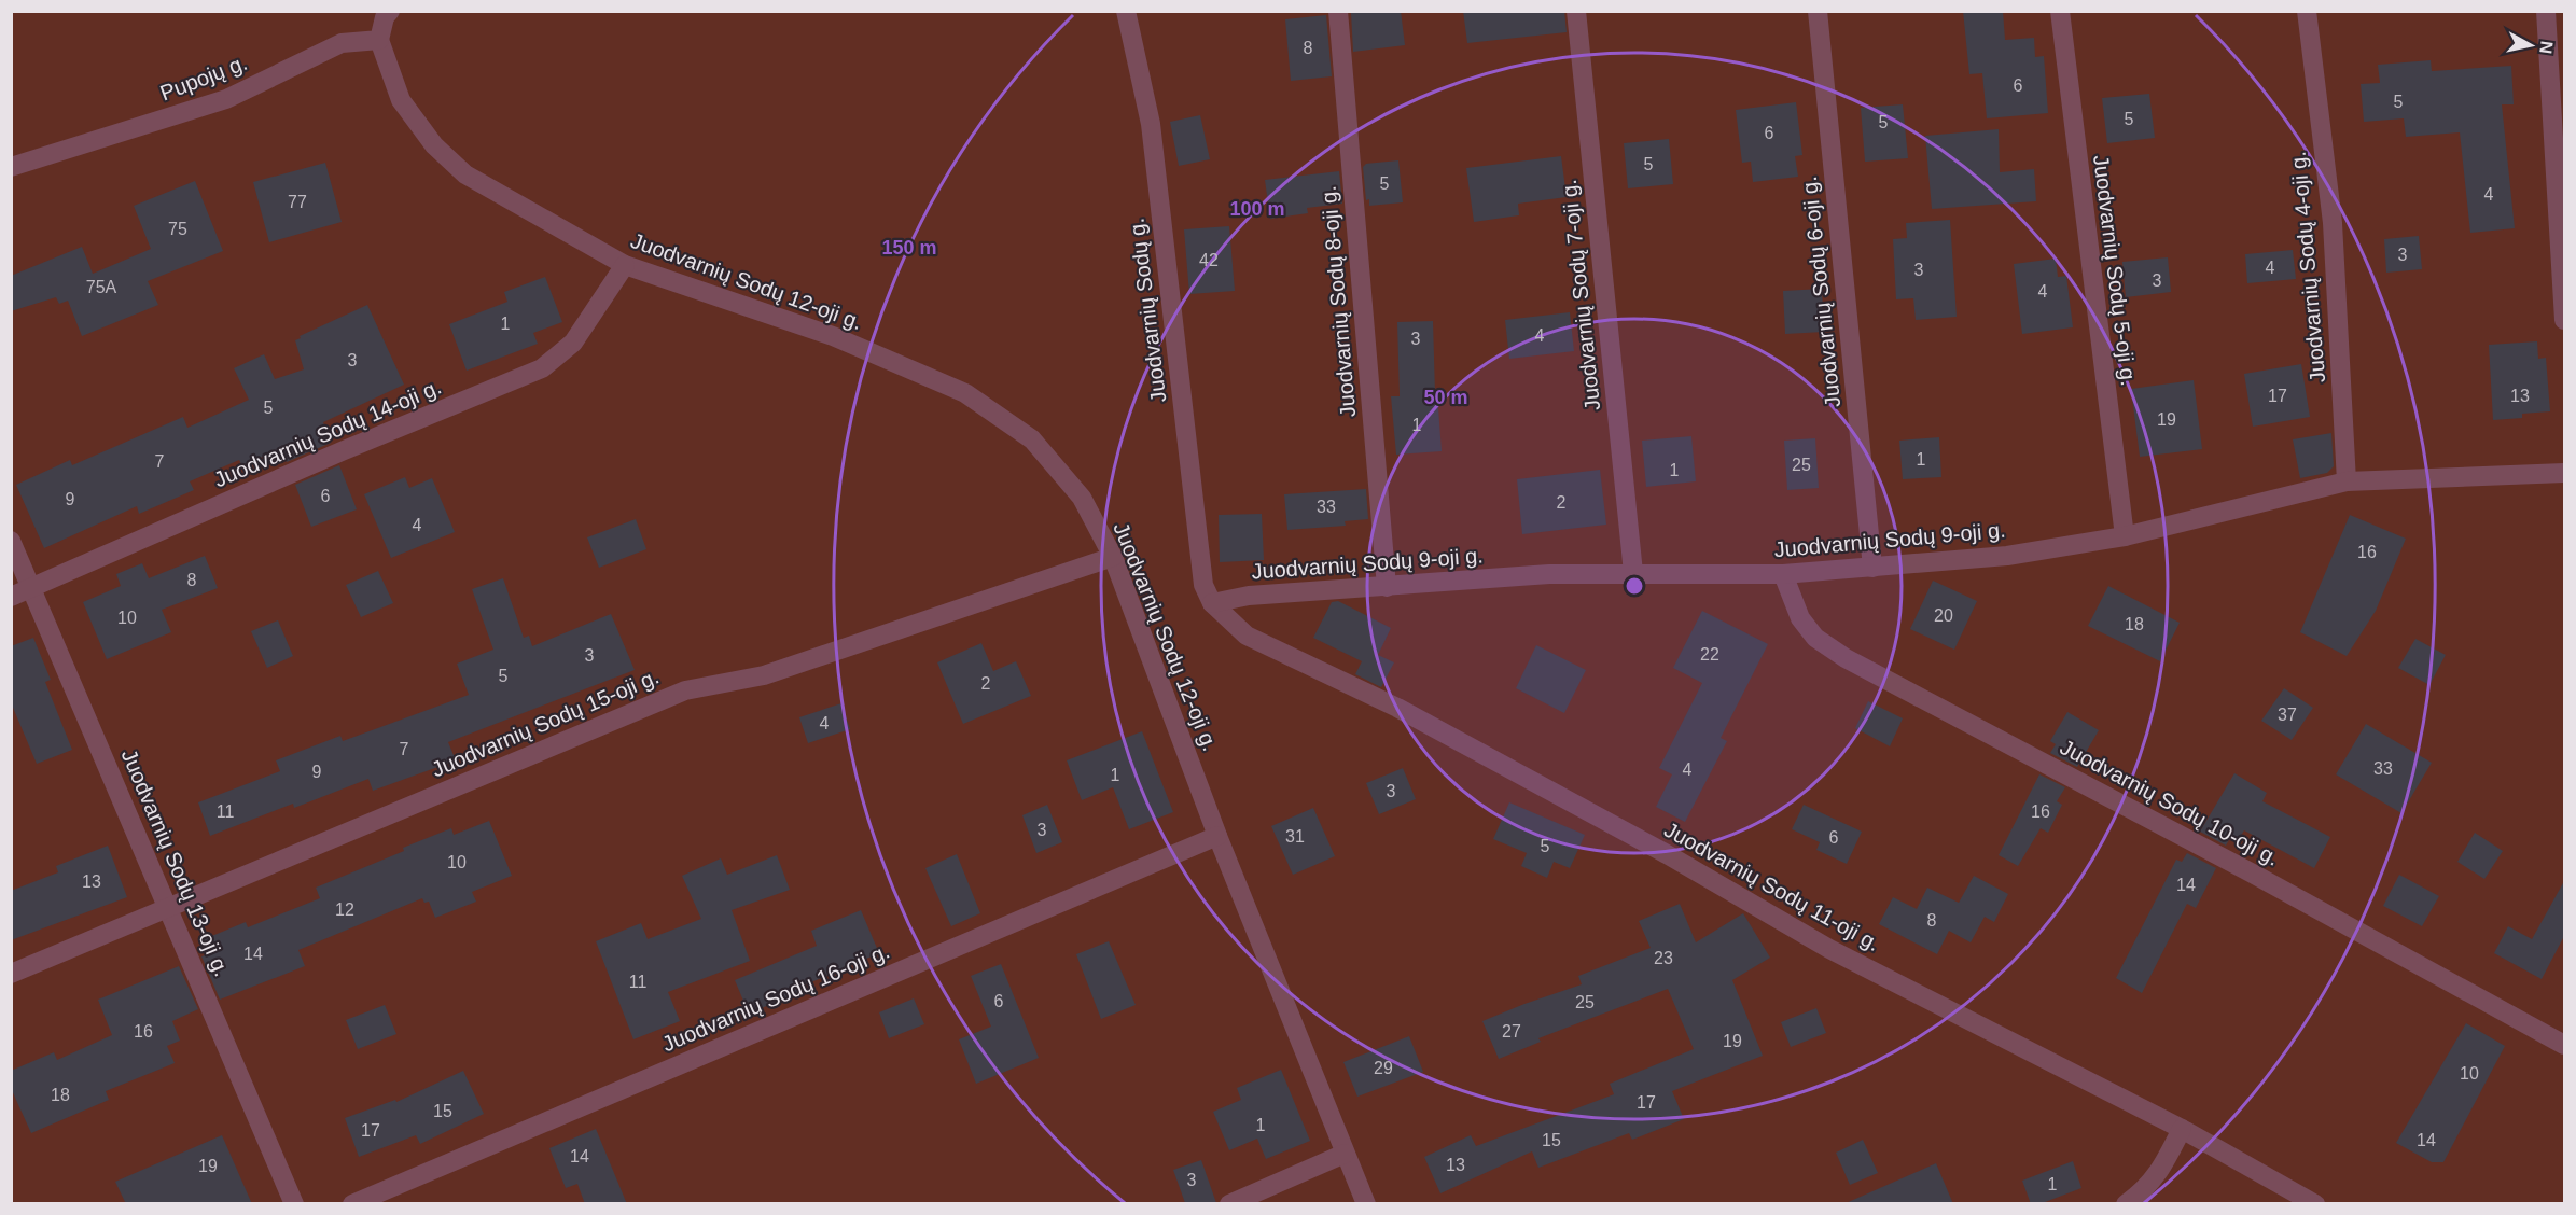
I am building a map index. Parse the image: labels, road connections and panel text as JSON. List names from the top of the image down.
{
  "streets": {
    "street": [
      "Pupojų g.",
      "Juodvarnių Sodų 4-oji g.",
      "Juodvarnių Sodų 5-oji g.",
      "Juodvarnių Sodų 12-oji g.",
      "Juodvarnių Sodų 6-oji g.",
      "Juodvarnių Sodų 7-oji g.",
      "Juodvarnių Sodų 8-oji g.",
      "Juodvarnių Sodų g.",
      "Juodvarnių Sodų 14-oji g.",
      "Juodvarnių Sodų 9-oji g.",
      "Juodvarnių Sodų 15-oji g.",
      "Juodvarnių Sodų 10-oji g.",
      "Juodvarnių Sodų 13-oji g.",
      "Juodvarnių Sodų 11-oji g.",
      "Juodvarnių Sodų 16-oji g."
    ]
  },
  "crossings": [
    ["Pupojų g.", "Juodvarnių Sodų 12-oji g."],
    ["Juodvarnių Sodų 4-oji g.", "Juodvarnių Sodų 9-oji g."],
    ["Juodvarnių Sodų 5-oji g.", "Juodvarnių Sodų 9-oji g."],
    ["Juodvarnių Sodų 12-oji g.", "Juodvarnių Sodų 14-oji g."],
    ["Juodvarnių Sodų 12-oji g.", "Juodvarnių Sodų 15-oji g."],
    ["Juodvarnių Sodų 12-oji g.", "Juodvarnių Sodų 16-oji g."],
    ["Juodvarnių Sodų 6-oji g.", "Juodvarnių Sodų 9-oji g."],
    ["Juodvarnių Sodų 7-oji g.", "Juodvarnių Sodų 9-oji g."],
    ["Juodvarnių Sodų 8-oji g.", "Juodvarnių Sodų 9-oji g."],
    ["Juodvarnių Sodų g.", "Juodvarnių Sodų 9-oji g."],
    ["Juodvarnių Sodų g.", "Juodvarnių Sodų 11-oji g."],
    ["Juodvarnių Sodų 14-oji g.", "Juodvarnių Sodų 13-oji g."],
    ["Juodvarnių Sodų 9-oji g.", "Juodvarnių Sodų 10-oji g."],
    ["Juodvarnių Sodų 9-oji g.", "Juodvarnių Sodų 11-oji g."],
    ["Juodvarnių Sodų 15-oji g.", "Juodvarnių Sodų 13-oji g."]
  ],
  "house_numbers": [
    "8",
    "6",
    "5",
    "5",
    "5",
    "6",
    "5",
    "5",
    "4",
    "77",
    "75",
    "3",
    "42",
    "4",
    "3",
    "3",
    "75A",
    "4",
    "1",
    "4",
    "3",
    "3",
    "17",
    "13",
    "5",
    "19",
    "1",
    "1",
    "7",
    "25",
    "1",
    "6",
    "9",
    "2",
    "33",
    "4",
    "16",
    "8",
    "20",
    "10",
    "18",
    "22",
    "3",
    "5",
    "2",
    "37",
    "4",
    "7",
    "33",
    "4",
    "9",
    "1",
    "3",
    "11",
    "16",
    "3",
    "31",
    "6",
    "5",
    "10",
    "13",
    "14",
    "12",
    "8",
    "14",
    "23",
    "11",
    "6",
    "25",
    "16",
    "27",
    "19",
    "29",
    "10",
    "18",
    "17",
    "15",
    "1",
    "17",
    "15",
    "14",
    "14",
    "13",
    "19",
    "3",
    "1"
  ],
  "north": "right",
  "rings": ["100 m", "150 m", "50 m"]
}
